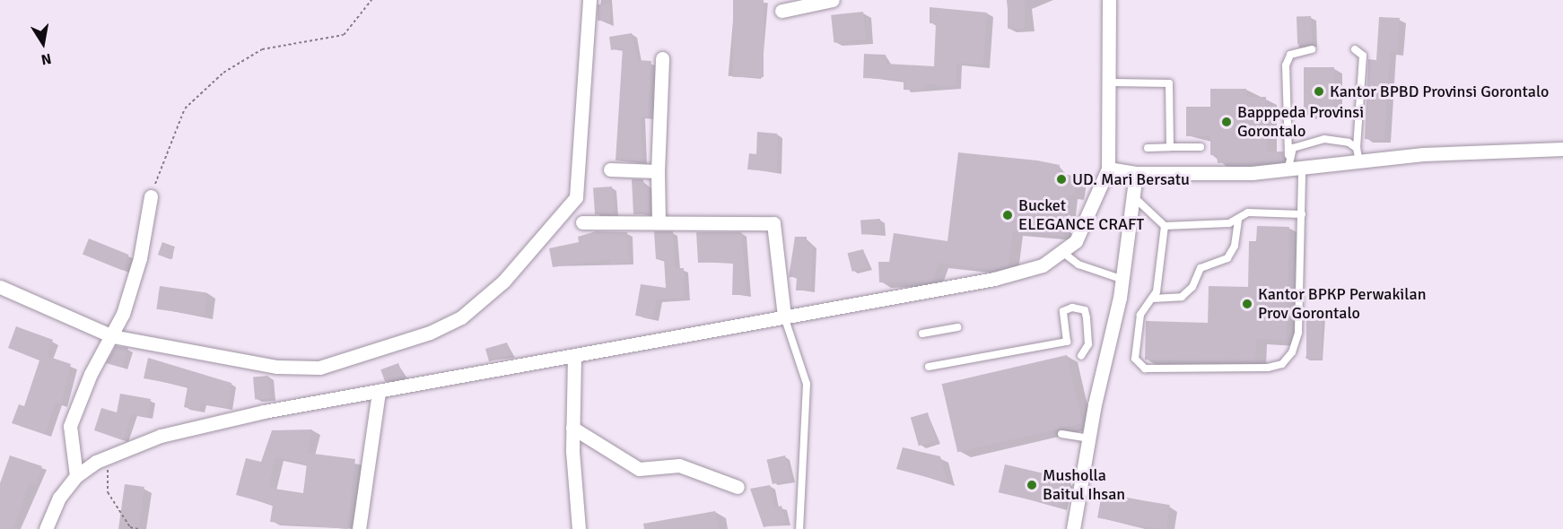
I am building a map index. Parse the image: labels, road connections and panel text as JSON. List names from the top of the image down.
{
  "places": [
    "Kantor BPBD Provinsi Gorontalo",
    "Bapppeda Provinsi Gorontalo",
    "UD. Mari Bersatu",
    "Bucket ELEGANCE CRAFT",
    "Kantor BPKP Perwakilan Prov Gorontalo",
    "Musholla Baitul Ihsan"
  ],
  "north": "bottom"
}
